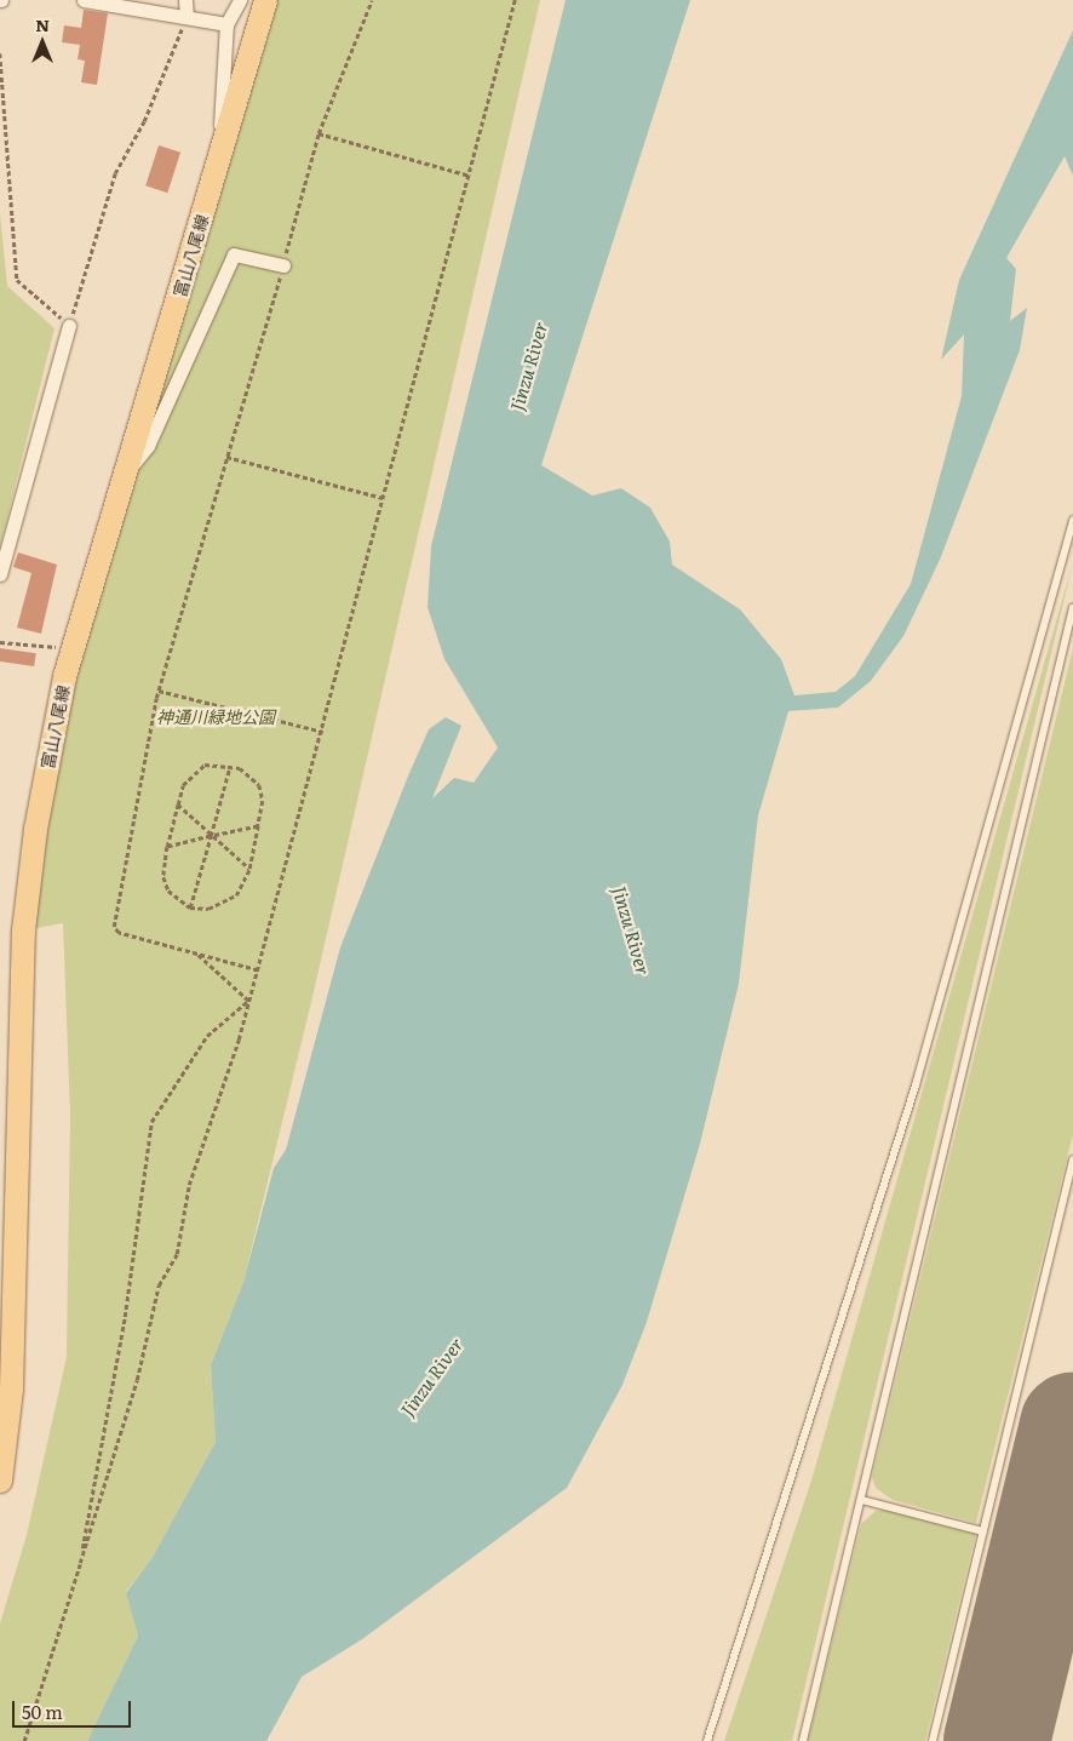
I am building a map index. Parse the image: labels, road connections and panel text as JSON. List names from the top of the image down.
{
  "streets": {
    "main road": ["富山八尾線"]
  },
  "water": ["Jinzu River"],
  "parks": ["神通川緑地公園"],
  "scale_bar": "50 m",
  "north": "top"
}
